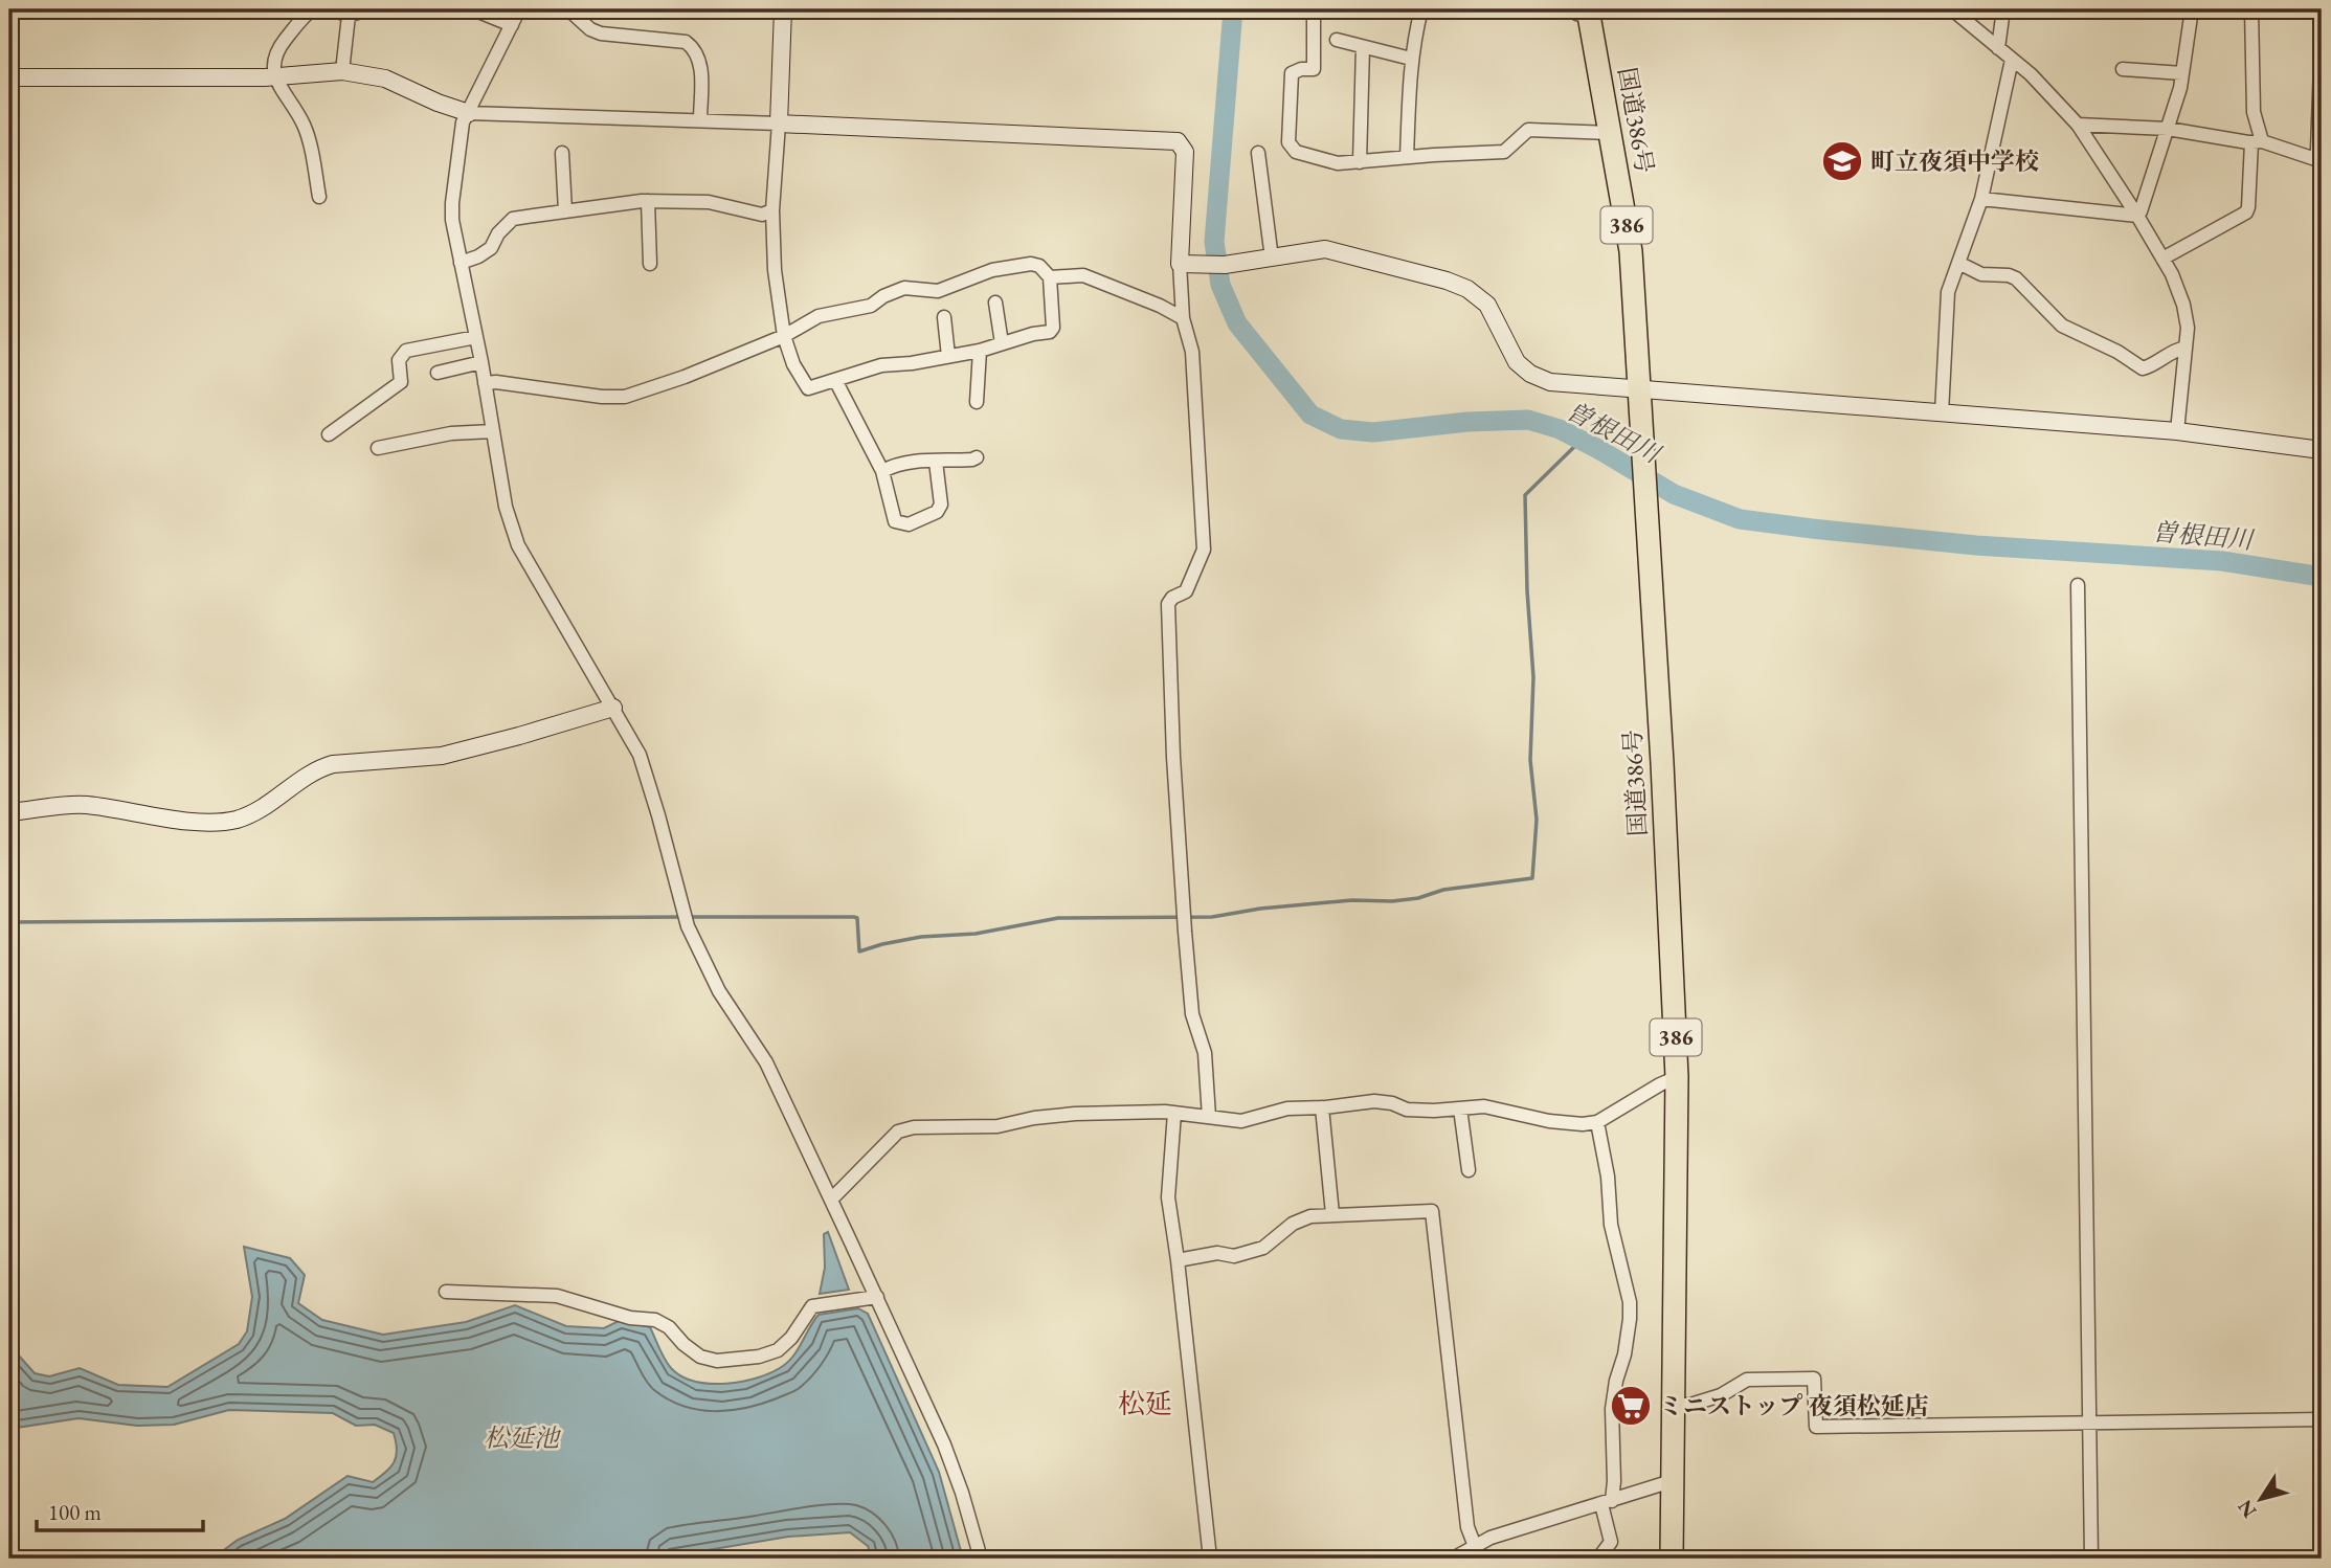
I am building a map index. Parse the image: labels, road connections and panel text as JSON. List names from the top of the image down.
{
  "streets": {
    "highway": ["国道386号", "386"]
  },
  "districts": ["松延"],
  "water": ["曽根田川", "松延池"],
  "places": {
    "school or university": ["町立夜須中学校"],
    "supermarket": ["ミニストップ 夜須松延店"]
  },
  "scale_bar": "100 m",
  "north": "bottom left"
}
